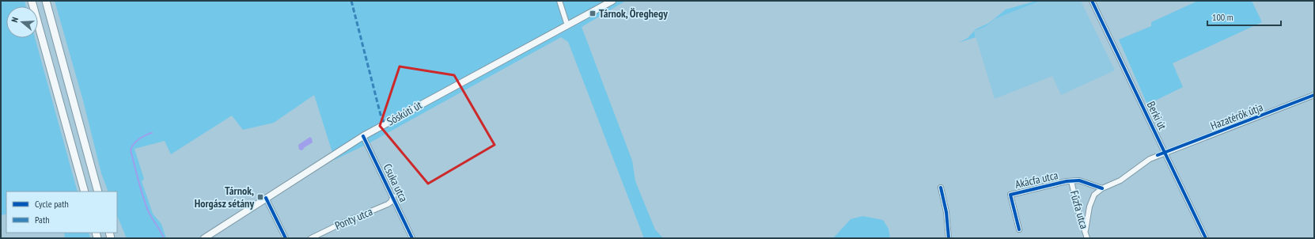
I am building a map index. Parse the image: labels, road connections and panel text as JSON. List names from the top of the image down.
{
  "streets": {
    "main road": ["Sóskúti út"],
    "street": [
      "Berki út",
      "Hazatérők útja",
      "Akácfa utca",
      "Csuka utca",
      "Fűzfa utca",
      "Ponty utca"
    ]
  },
  "crossings": [
    ["Sóskúti út", "Csuka utca"],
    ["Berki út", "Hazatérők útja"],
    ["Hazatérők útja", "Akácfa utca"],
    ["Akácfa utca", "Fűzfa utca"],
    ["Csuka utca", "Ponty utca"]
  ],
  "places": {
    "transit": ["Tárnok, Öreghegy", "Tárnok, Horgász sétány"]
  },
  "legend": ["Cycle path", "Path"],
  "scale_bar": "100 m",
  "north": "left"
}
